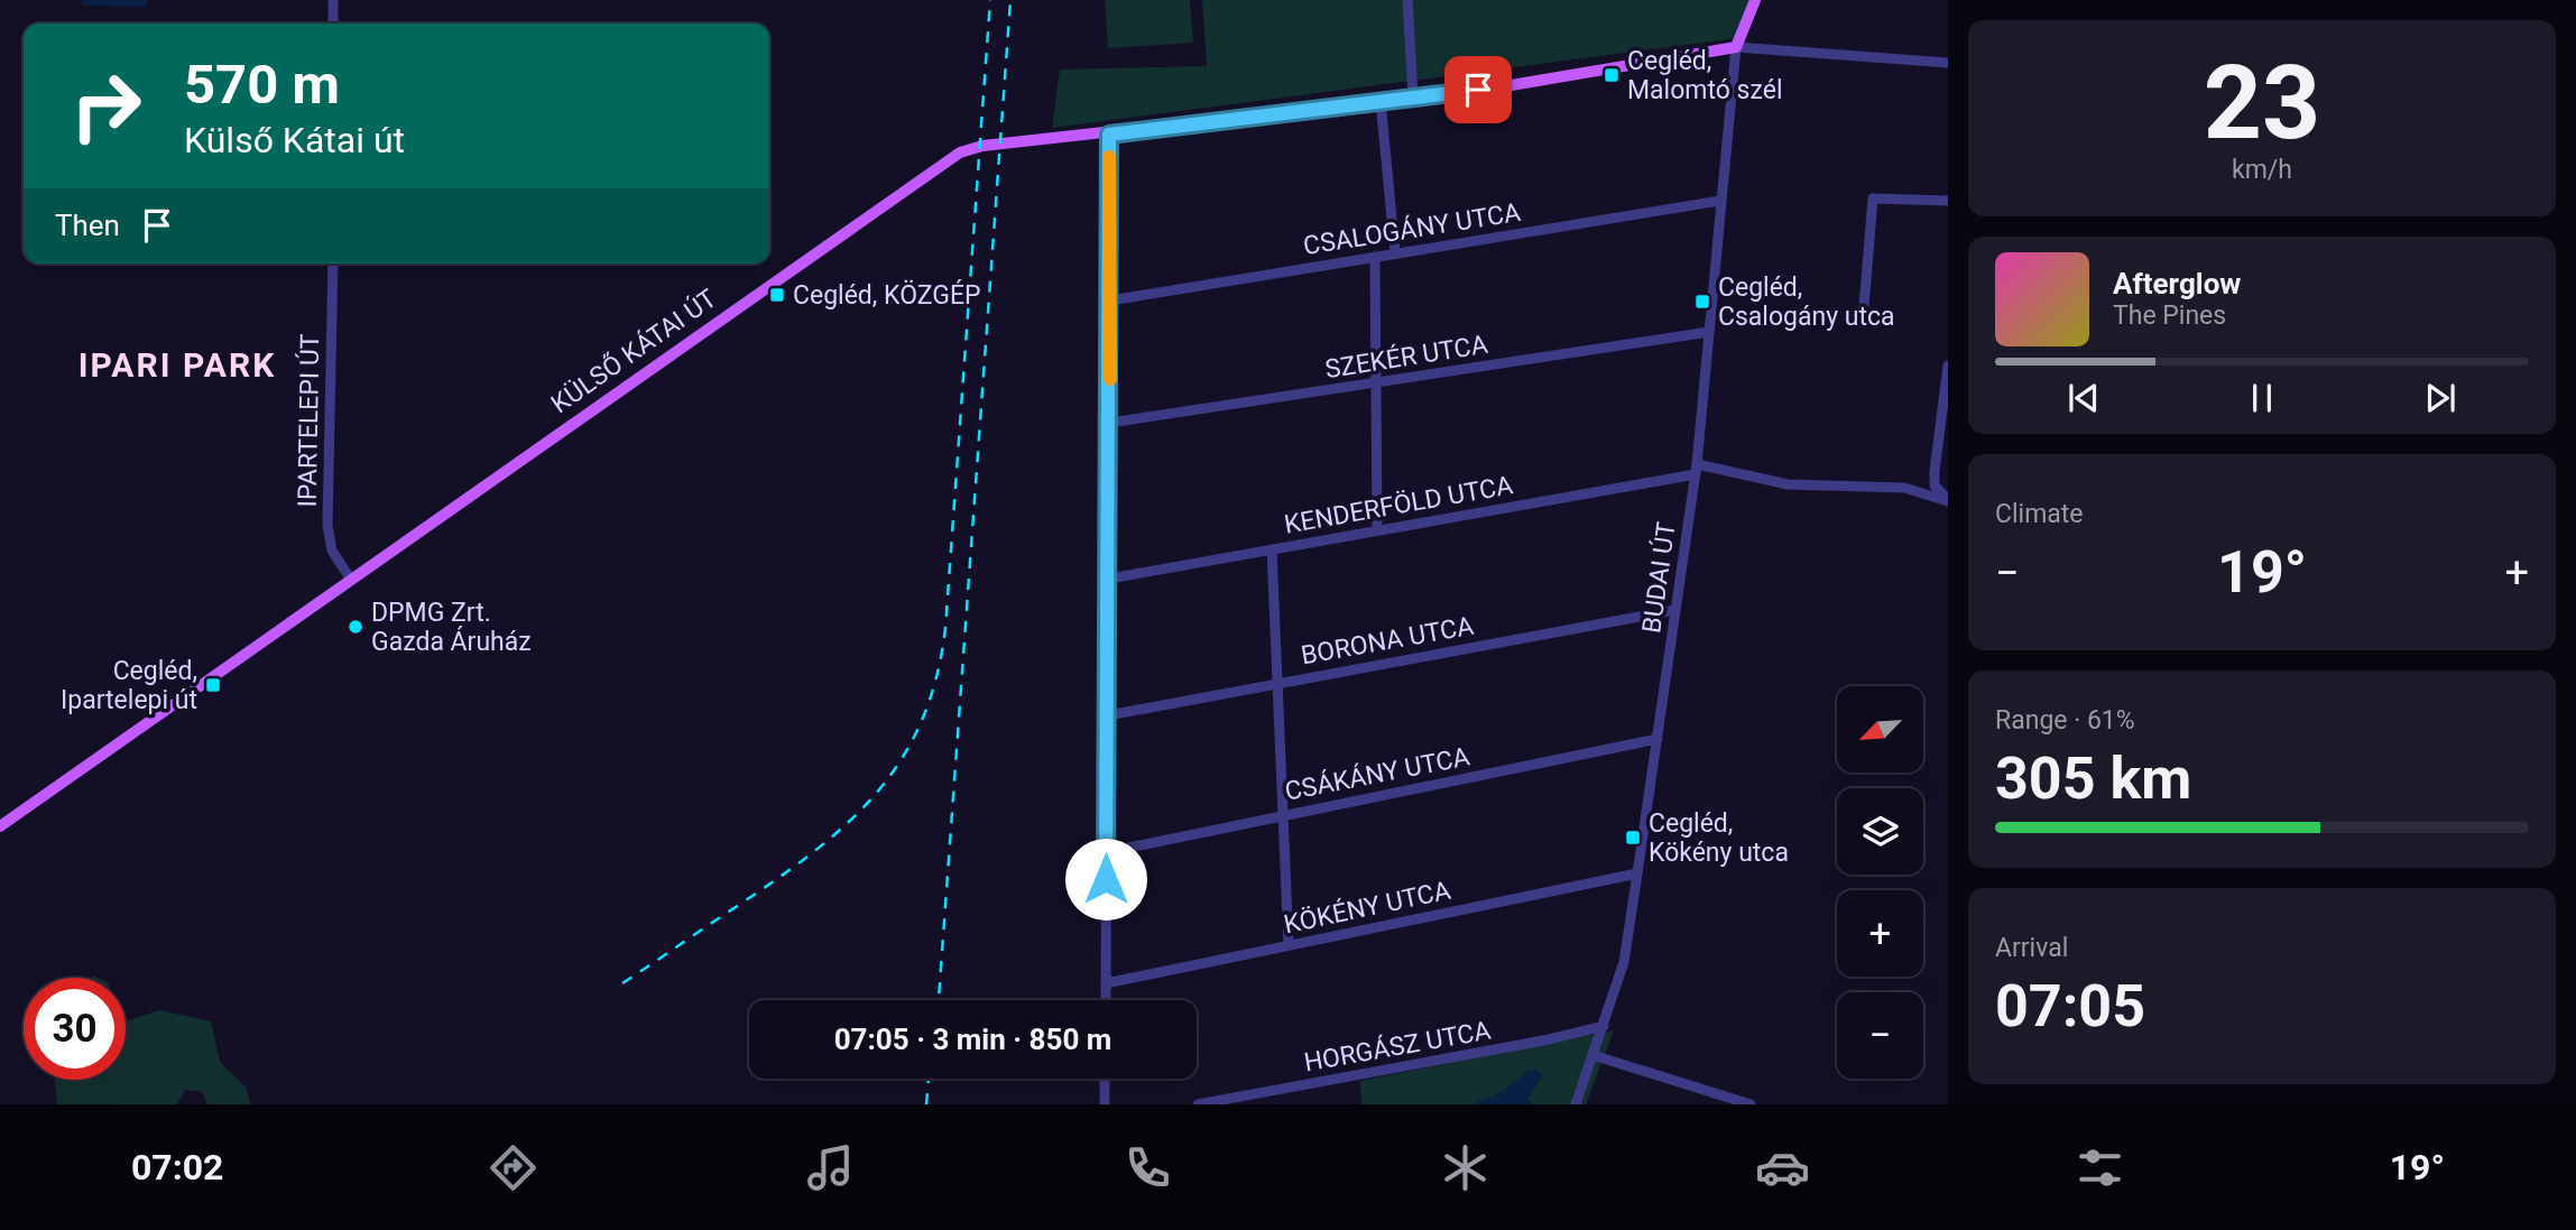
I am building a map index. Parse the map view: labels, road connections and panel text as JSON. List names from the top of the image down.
{
  "streets": {
    "main road": ["KÜLSŐ KÁTAI ÚT"],
    "street": [
      "CSALOGÁNY UTCA",
      "SZEKÉR UTCA",
      "IPARTELEPI ÚT",
      "KENDERFÖLD UTCA",
      "BUDAI ÚT",
      "BORONA UTCA",
      "CSÁKÁNY UTCA",
      "KÖKÉNY UTCA",
      "HORGÁSZ UTCA"
    ]
  },
  "crossings": [
    ["CSALOGÁNY UTCA", "BUDAI ÚT"],
    ["KÜLSŐ KÁTAI ÚT", "IPARTELEPI ÚT"],
    ["KÜLSŐ KÁTAI ÚT", "BUDAI ÚT"],
    ["SZEKÉR UTCA", "BUDAI ÚT"],
    ["KENDERFÖLD UTCA", "BUDAI ÚT"],
    ["BUDAI ÚT", "BORONA UTCA"],
    ["BUDAI ÚT", "CSÁKÁNY UTCA"],
    ["BUDAI ÚT", "KÖKÉNY UTCA"],
    ["BUDAI ÚT", "HORGÁSZ UTCA"]
  ],
  "districts": ["IPARI PARK"],
  "places": {
    "transit": [
      "Cegléd, Malomtó szél",
      "Cegléd, KÖZGÉP",
      "Cegléd, Csalogány utca",
      "Cegléd, Ipartelepi út",
      "Cegléd, Kökény utca"
    ],
    "other": ["DPMG Zrt. Gazda Áruház"]
  },
  "north": "bottom left",
  "page": {
    "tile": [
      ["23", "km/h"],
      "Climate",
      ["Range · 61%", "305 km"],
      ["Arrival", "07:05"]
    ],
    "turn": ["570 m", "Külső Kátai út"],
    "then": "Then",
    "song": ["Afterglow", "The Pines"],
    "heat": ["−", "19°", "+"],
    "map_buttons": ["+", "−"],
    "limit": "30",
    "trip": "07:05 · 3 min · 850 m",
    "tabs": ["07:02", "19°"]
  }
}
